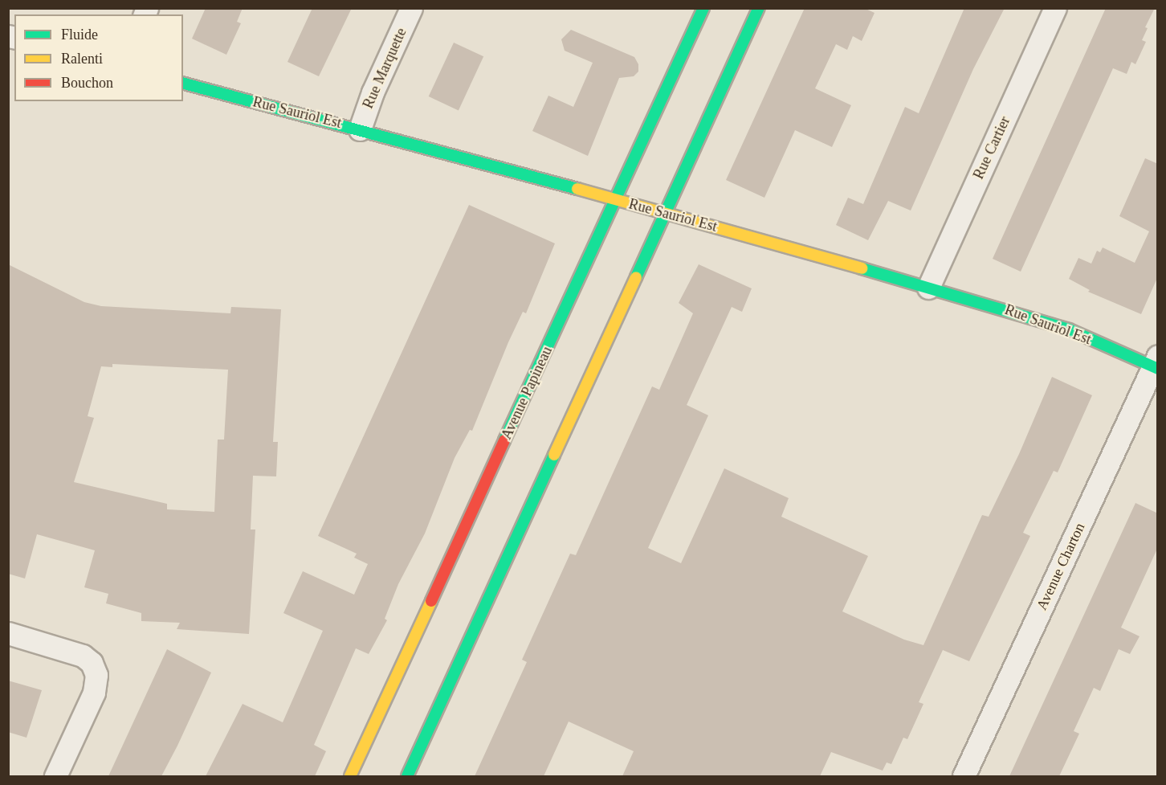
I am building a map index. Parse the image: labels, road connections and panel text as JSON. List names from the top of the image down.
{
  "streets": {
    "main road": ["Rue Sauriol Est", "Avenue Papineau"],
    "street": ["Rue Marquette", "Rue Cartier", "Avenue Charton"]
  },
  "crossings": [
    ["Rue Marquette", "Rue Sauriol Est"],
    ["Rue Sauriol Est", "Rue Cartier"],
    ["Rue Sauriol Est", "Avenue Papineau"],
    ["Rue Sauriol Est", "Avenue Charton"]
  ],
  "legend": ["Fluide", "Ralenti", "Bouchon"]
}
